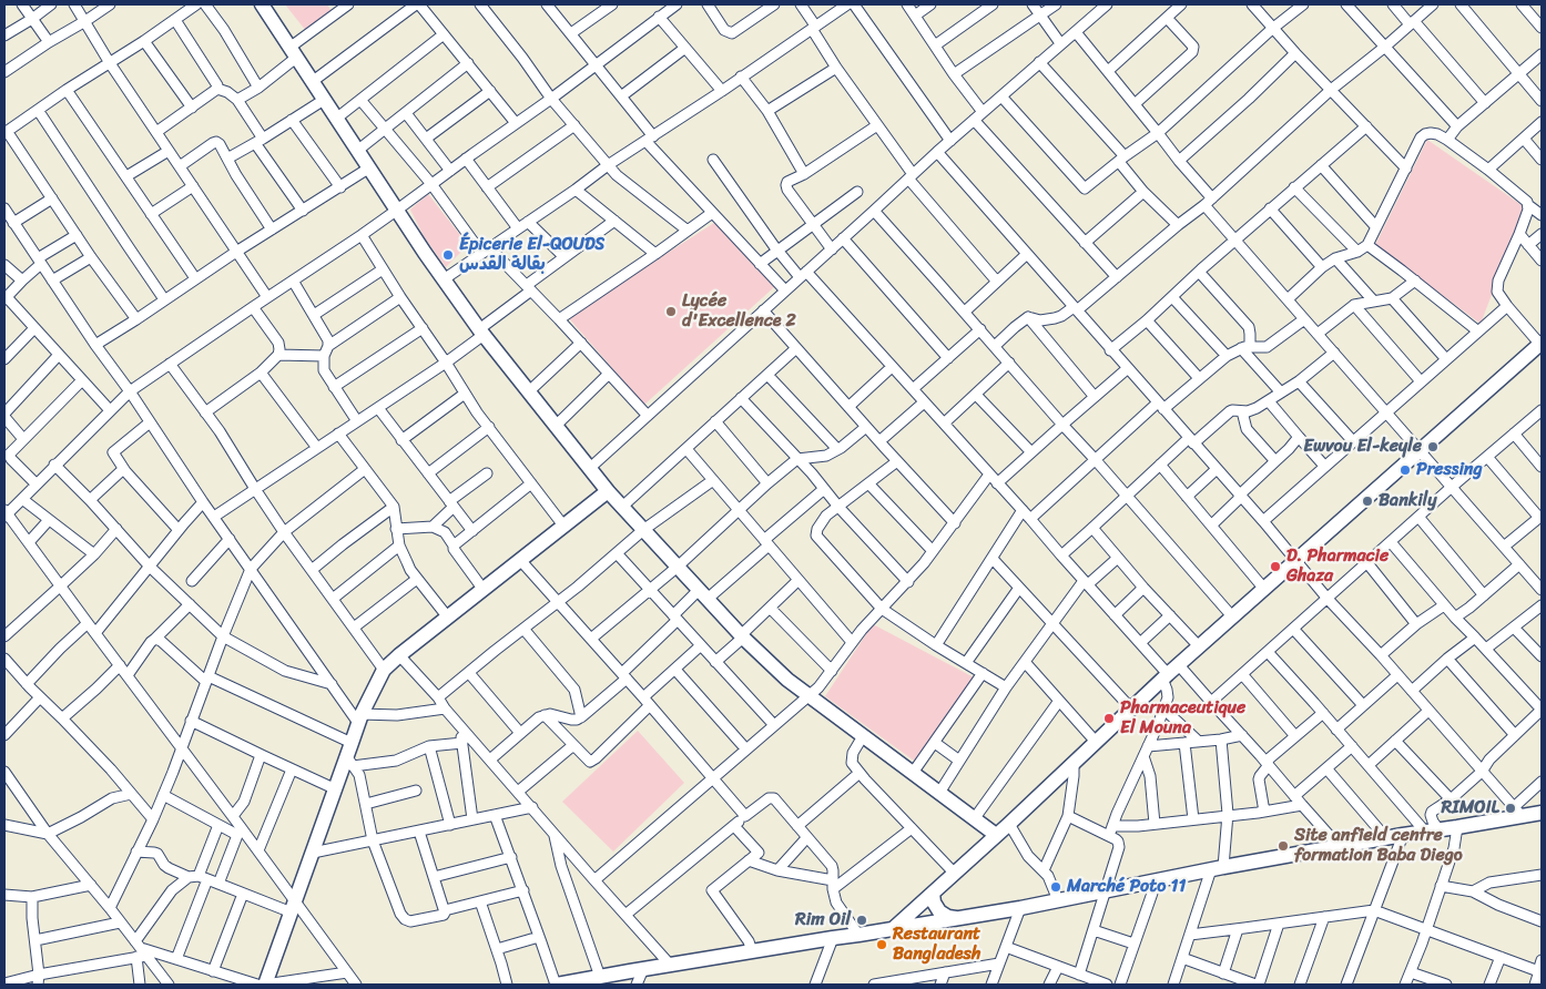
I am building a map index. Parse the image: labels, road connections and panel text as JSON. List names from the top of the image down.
{
  "places": [
    "Épicerie El-QOUDS بقالة القدس",
    "Lycée d'Excellence 2",
    "Ewvou El-keyle",
    "Pressing",
    "Bankily",
    "D. Pharmacie Ghaza",
    "Pharmaceutique El Mouna",
    "RIMOIL",
    "Site anfield centre formation Baba Diego",
    "Marché Poto 11",
    "Rim Oil",
    "Restaurant Bangladesh"
  ]
}
